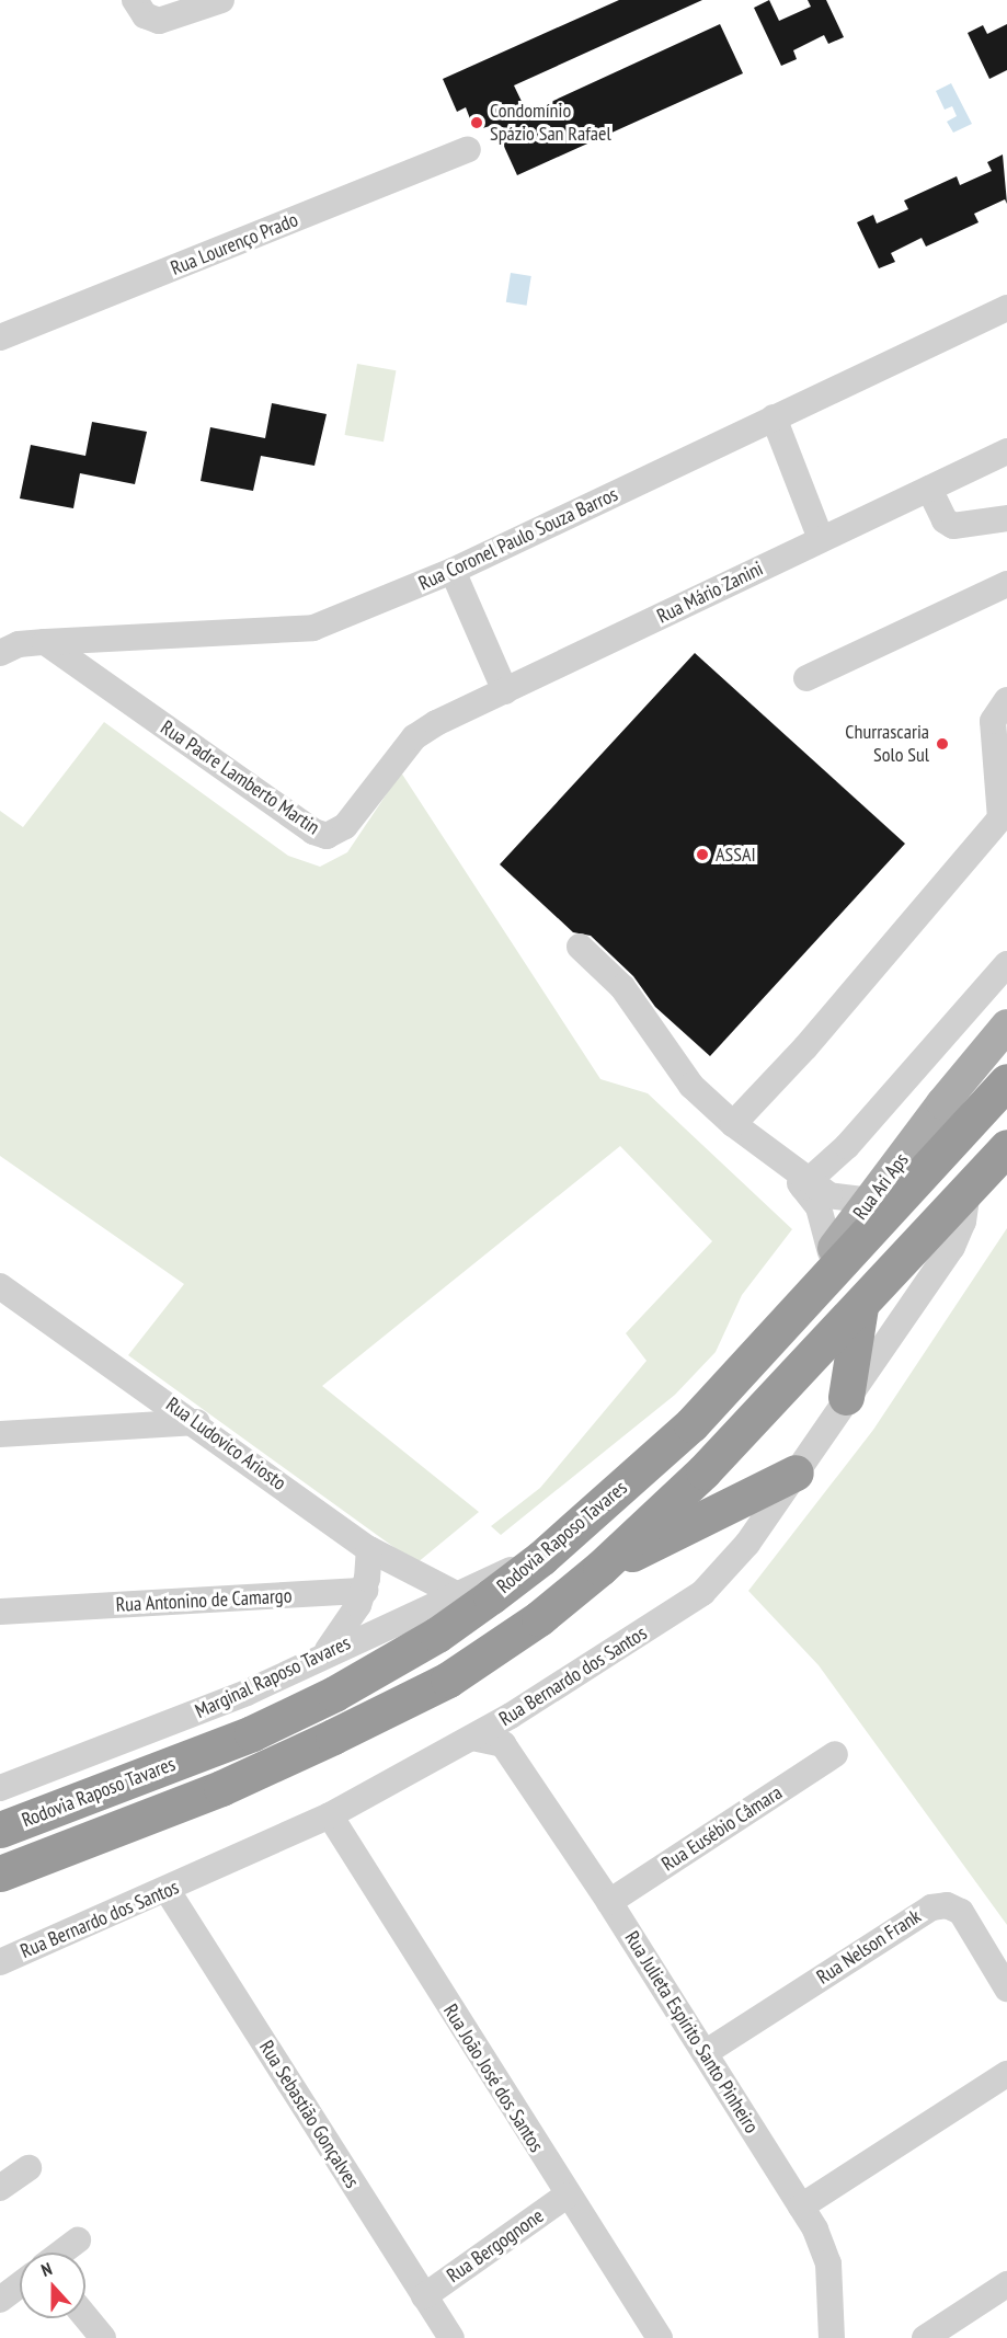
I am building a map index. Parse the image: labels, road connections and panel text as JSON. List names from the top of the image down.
{
  "streets": {
    "highway": ["Rodovia Raposo Tavares"],
    "main road": ["Rua Ari Aps"],
    "street": [
      "Rua Lourenço Prado",
      "Rua Coronel Paulo Souza Barros",
      "Rua Mário Zanini",
      "Rua Padre Lamberto Martin",
      "Rua Ludovico Ariosto",
      "Rua Antonino de Camargo",
      "Rua Bernardo dos Santos",
      "Marginal Raposo Tavares",
      "Rua Eusébio Câmara",
      "Rua Nelson Frank",
      "Rua Julieta Espírito Santo Pinheiro",
      "Rua João José dos Santos",
      "Rua Sebastião Gonçalves",
      "Rua Bergognone"
    ]
  },
  "crossings": [
    ["Rua Coronel Paulo Souza Barros", "Rua Padre Lamberto Martin"],
    ["Rua Mário Zanini", "Rua Padre Lamberto Martin"],
    ["Rua Ari Aps", "Rodovia Raposo Tavares"],
    ["Rua Ludovico Ariosto", "Marginal Raposo Tavares"],
    ["Rodovia Raposo Tavares", "Rua Bernardo dos Santos"],
    ["Rodovia Raposo Tavares", "Marginal Raposo Tavares"],
    ["Rua Bernardo dos Santos", "Rua João José dos Santos"],
    ["Rua Bernardo dos Santos", "Rua Sebastião Gonçalves"],
    ["Rua Eusébio Câmara", "Rua Julieta Espírito Santo Pinheiro"],
    ["Rua Nelson Frank", "Rua Julieta Espírito Santo Pinheiro"],
    ["Rua João José dos Santos", "Rua Bergognone"],
    ["Rua Sebastião Gonçalves", "Rua Bergognone"]
  ],
  "places": ["Condomínio Spázio San Rafael", "Churrascaria Solo Sul", "ASSAI"],
  "north": "top"
}
